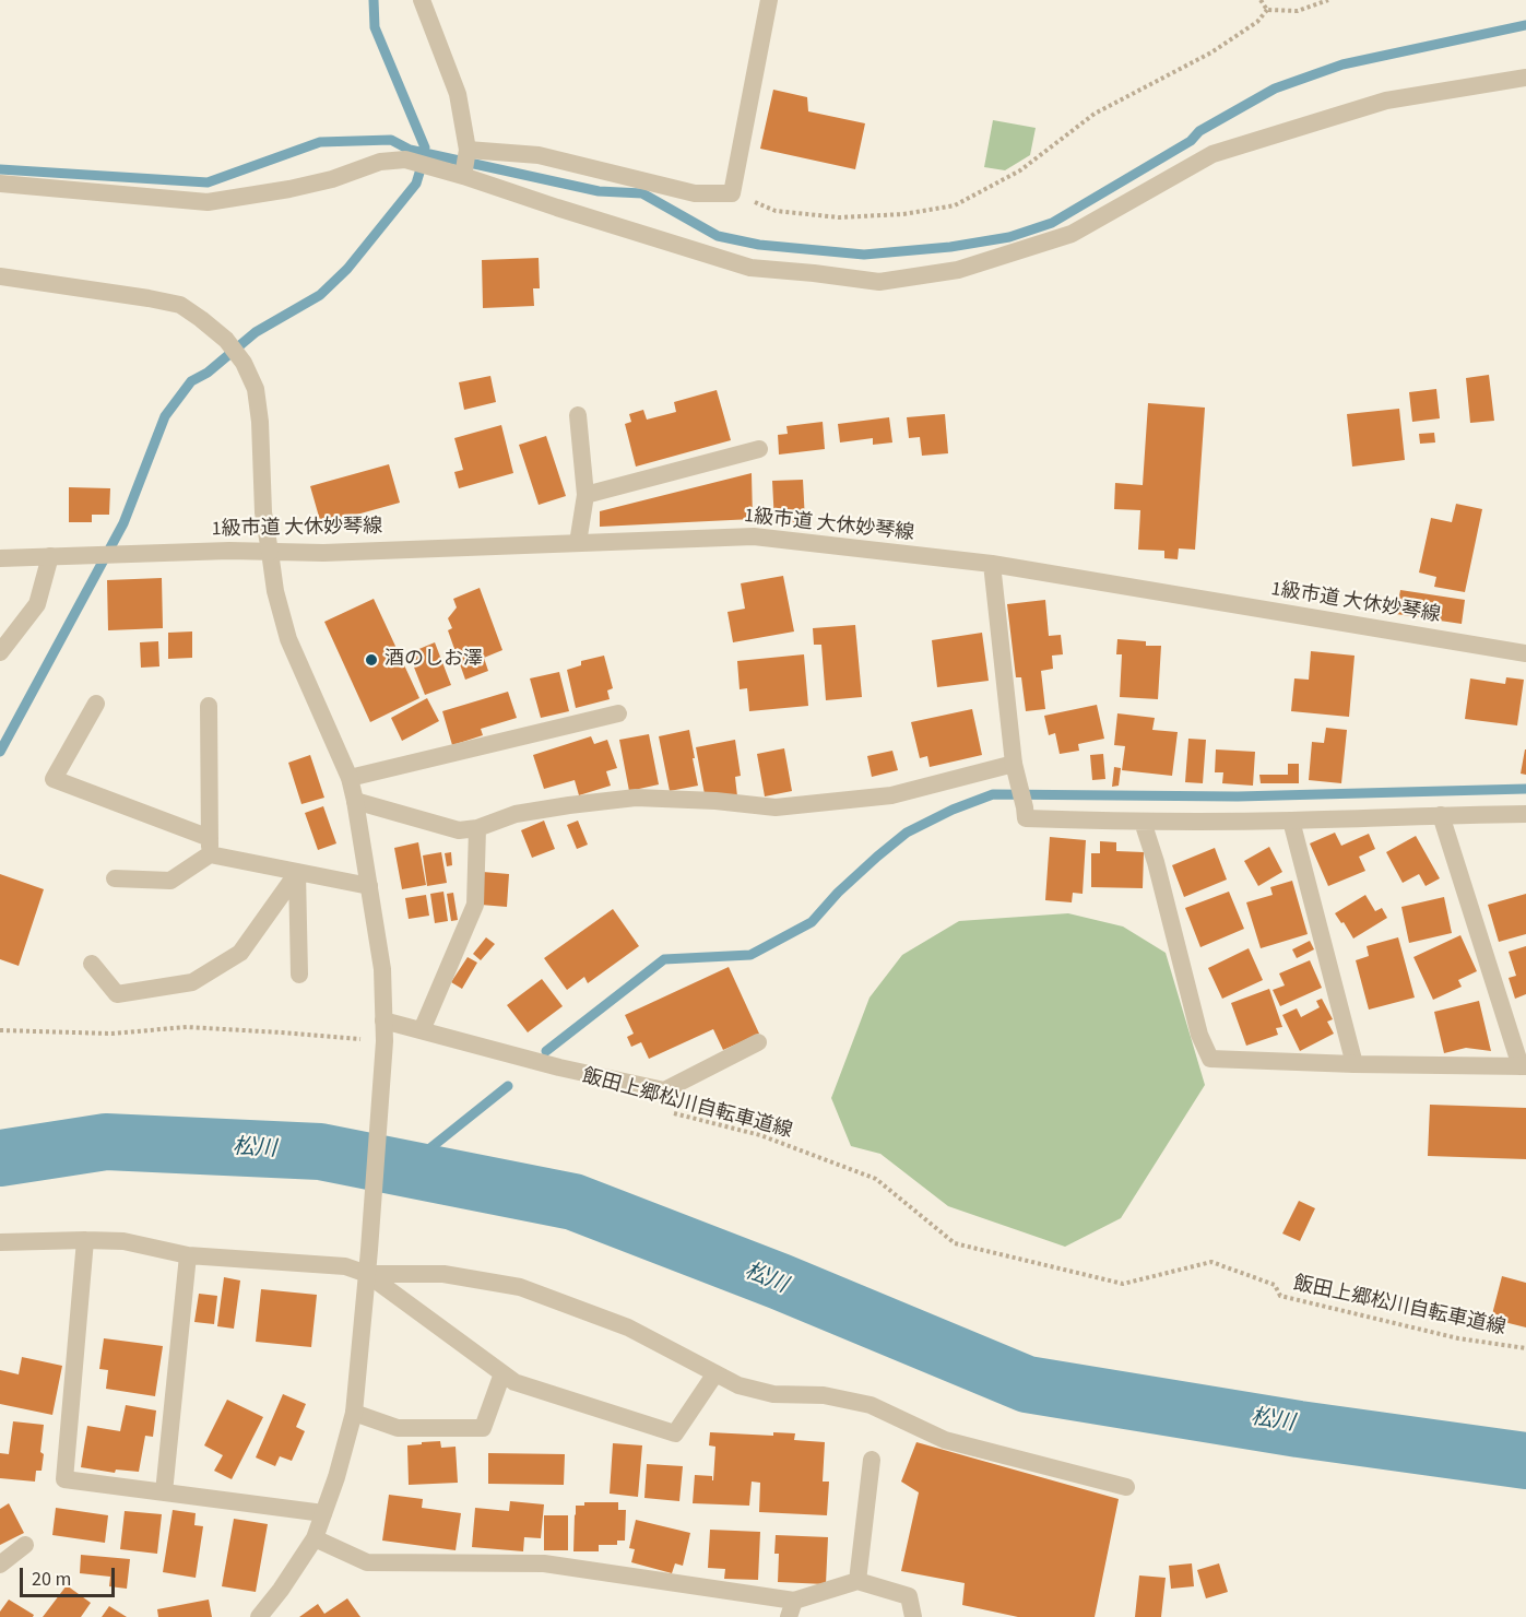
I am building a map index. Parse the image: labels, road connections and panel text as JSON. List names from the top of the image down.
{
  "streets": {
    "street": ["1級市道 大休妙琴線"],
    "path": ["飯田上郷松川自転車道線"]
  },
  "water": ["松川"],
  "places": ["酒のしお澤"],
  "scale_bar": "20 m"
}
